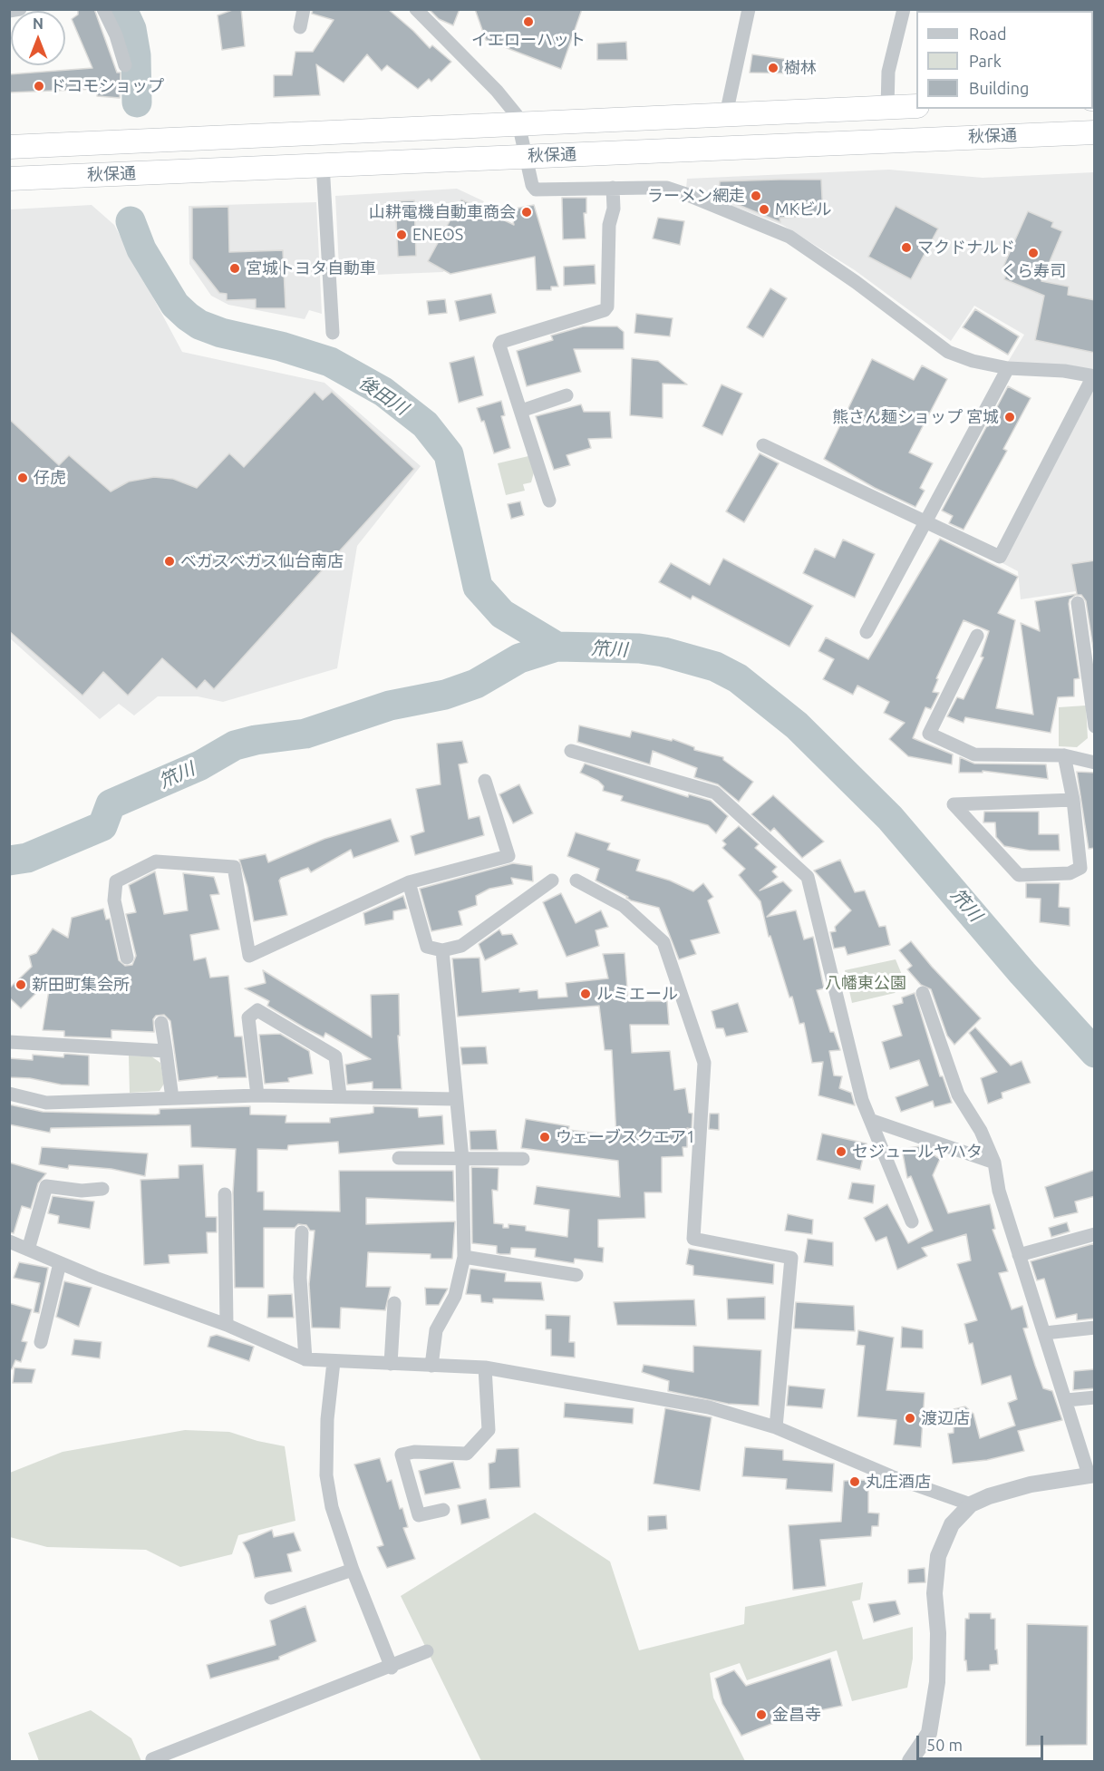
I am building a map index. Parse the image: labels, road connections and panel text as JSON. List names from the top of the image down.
{
  "streets": {
    "highway": ["秋保通"]
  },
  "water": ["後田川", "笊川"],
  "parks": ["八幡東公園"],
  "places": [
    "イエローハット",
    "樹林",
    "ドコモショップ",
    "ラーメン網走",
    "MKビル",
    "山耕電機自動車商会",
    "ENEOS",
    "マクドナルド",
    "くら寿司",
    "宮城トヨタ自動車",
    "熊さん麺ショップ 宮城",
    "仔虎",
    "ベガスベガス仙台南店",
    "新田町集会所",
    "ルミエール",
    "ウェーブスクエア1",
    "セジュールヤハタ",
    "渡辺店",
    "丸庄酒店",
    "金昌寺"
  ],
  "legend": ["Road", "Park", "Building"],
  "scale_bar": "50 m",
  "north": "top"
}
